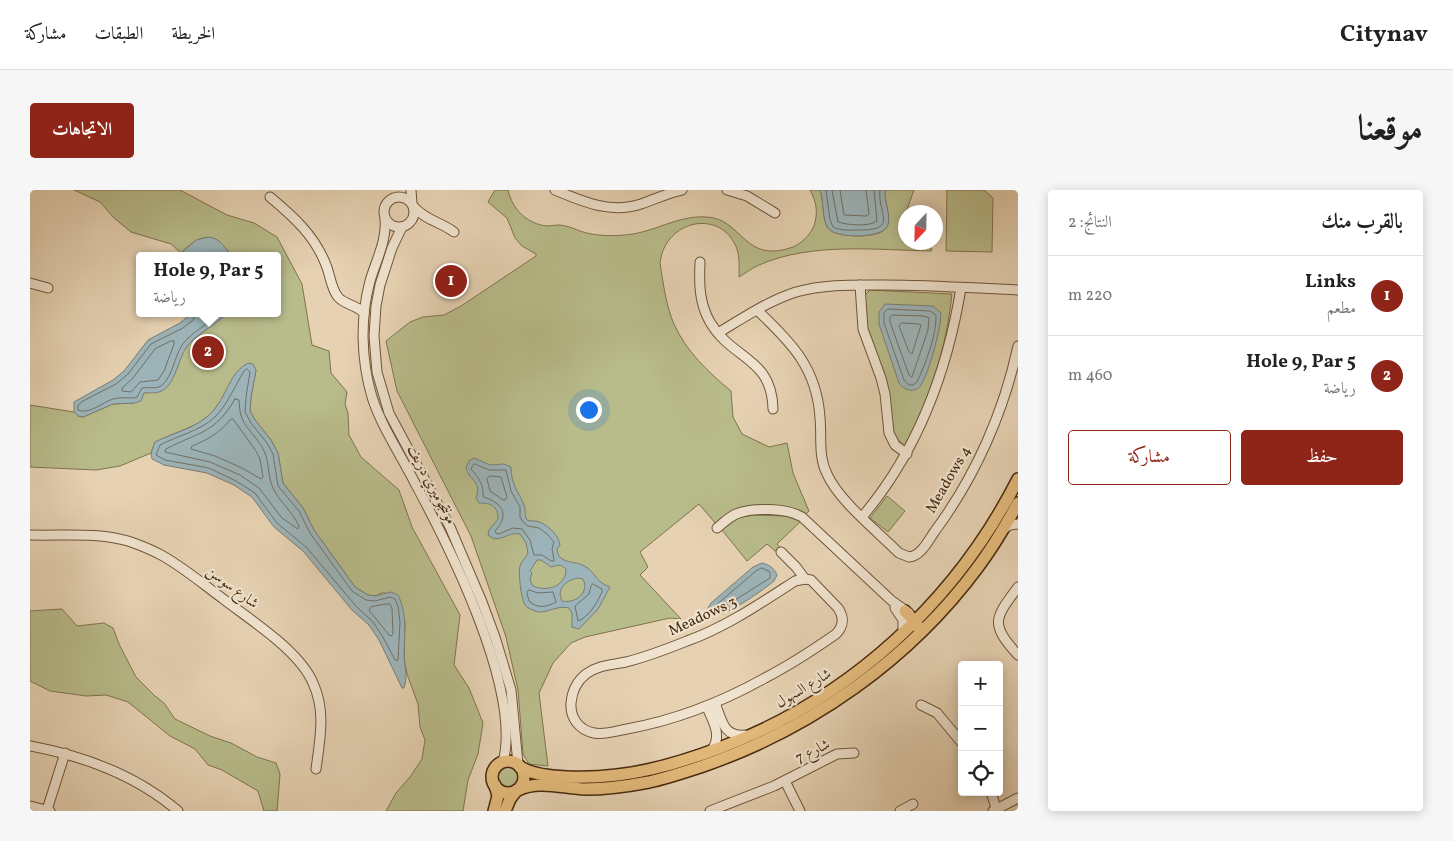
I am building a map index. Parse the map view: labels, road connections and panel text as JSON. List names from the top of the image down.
{
  "streets": {
    "main road": ["شارع السهول"],
    "street": [
      "Meadows 4",
      "مونتجوميري دريف",
      "شارع سوسن",
      "Meadows 3",
      "شارع 7"
    ]
  },
  "crossings": [
    ["مونتجوميري دريف", "شارع السهول"]
  ],
  "north": "bottom",
  "page": {
    "header": "Citynav",
    "nav": ["الخريطة", "الطبقات", "مشاركة"],
    "title": "موقعنا",
    "buttons": [
      "الاتجاهات",
      ["حفظ", "مشاركة"]
    ],
    "heading": ["بالقرب منك", "النتائج: 2"],
    "popup": ["Hole 9, Par 5", "رياضة"],
    "list": [
      {
        "mark": "1",
        "name": "Links",
        "note": "مطعم",
        "value": "220 m"
      },
      {
        "mark": "2",
        "name": "Hole 9, Par 5",
        "note": "رياضة",
        "value": "460 m"
      }
    ],
    "pins": ["1", "2"],
    "map_buttons": ["+", "−"]
  }
}
